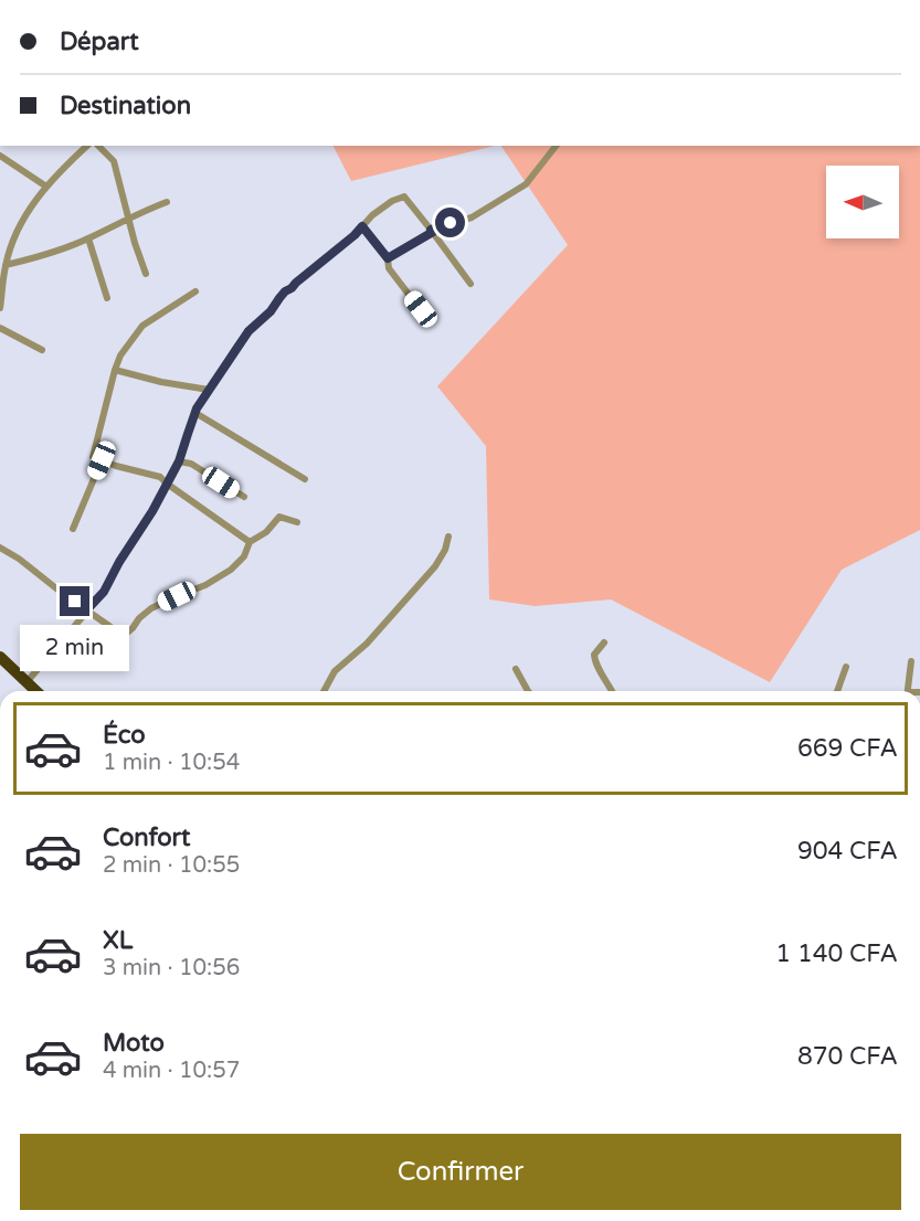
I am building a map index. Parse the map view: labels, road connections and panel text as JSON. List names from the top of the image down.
{
  "north": "left",
  "page": {
    "banner": ["Départ", "Destination"],
    "bubble": "2 min",
    "list": [
      {
        "name": "Éco",
        "note": "1 min · 10:54",
        "value": "669 CFA"
      },
      {
        "name": "Confort",
        "note": "2 min · 10:55",
        "value": "904 CFA"
      },
      {
        "name": "XL",
        "note": "3 min · 10:56",
        "value": "1 140 CFA"
      },
      {
        "name": "Moto",
        "note": "4 min · 10:57",
        "value": "870 CFA"
      }
    ],
    "buttons": "Confirmer"
  }
}
